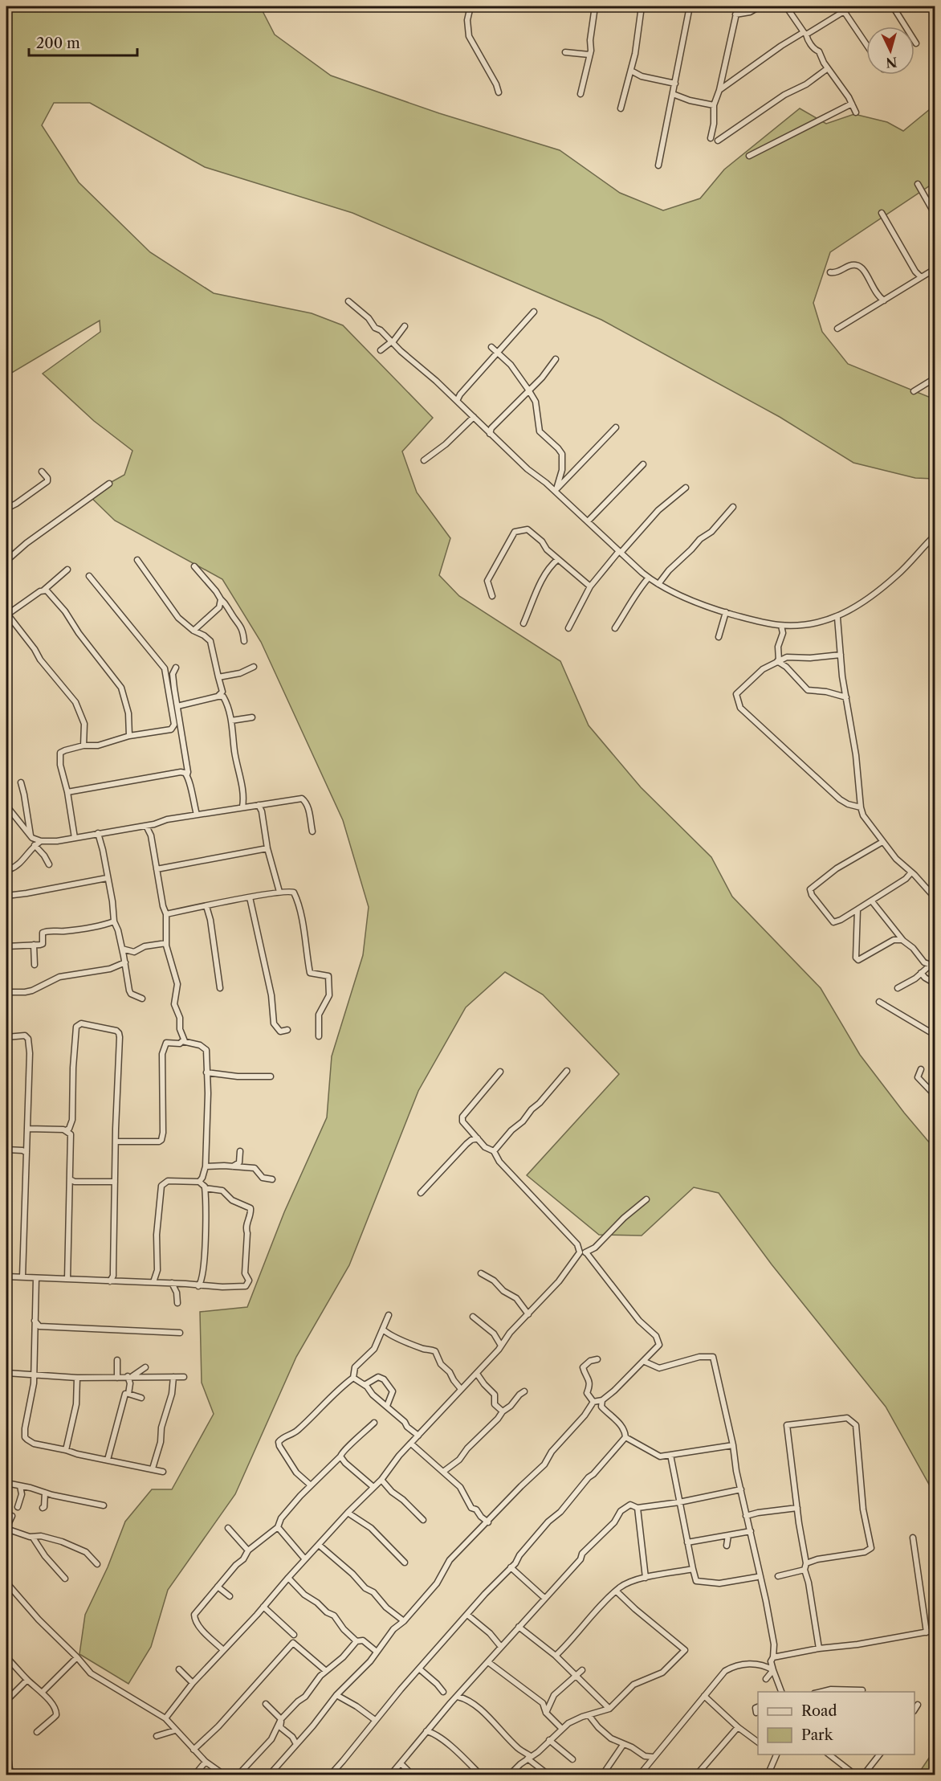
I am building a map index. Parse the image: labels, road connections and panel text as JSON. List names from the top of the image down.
{
  "legend": ["Road", "Park"],
  "scale_bar": "200 m",
  "north": "bottom"
}
